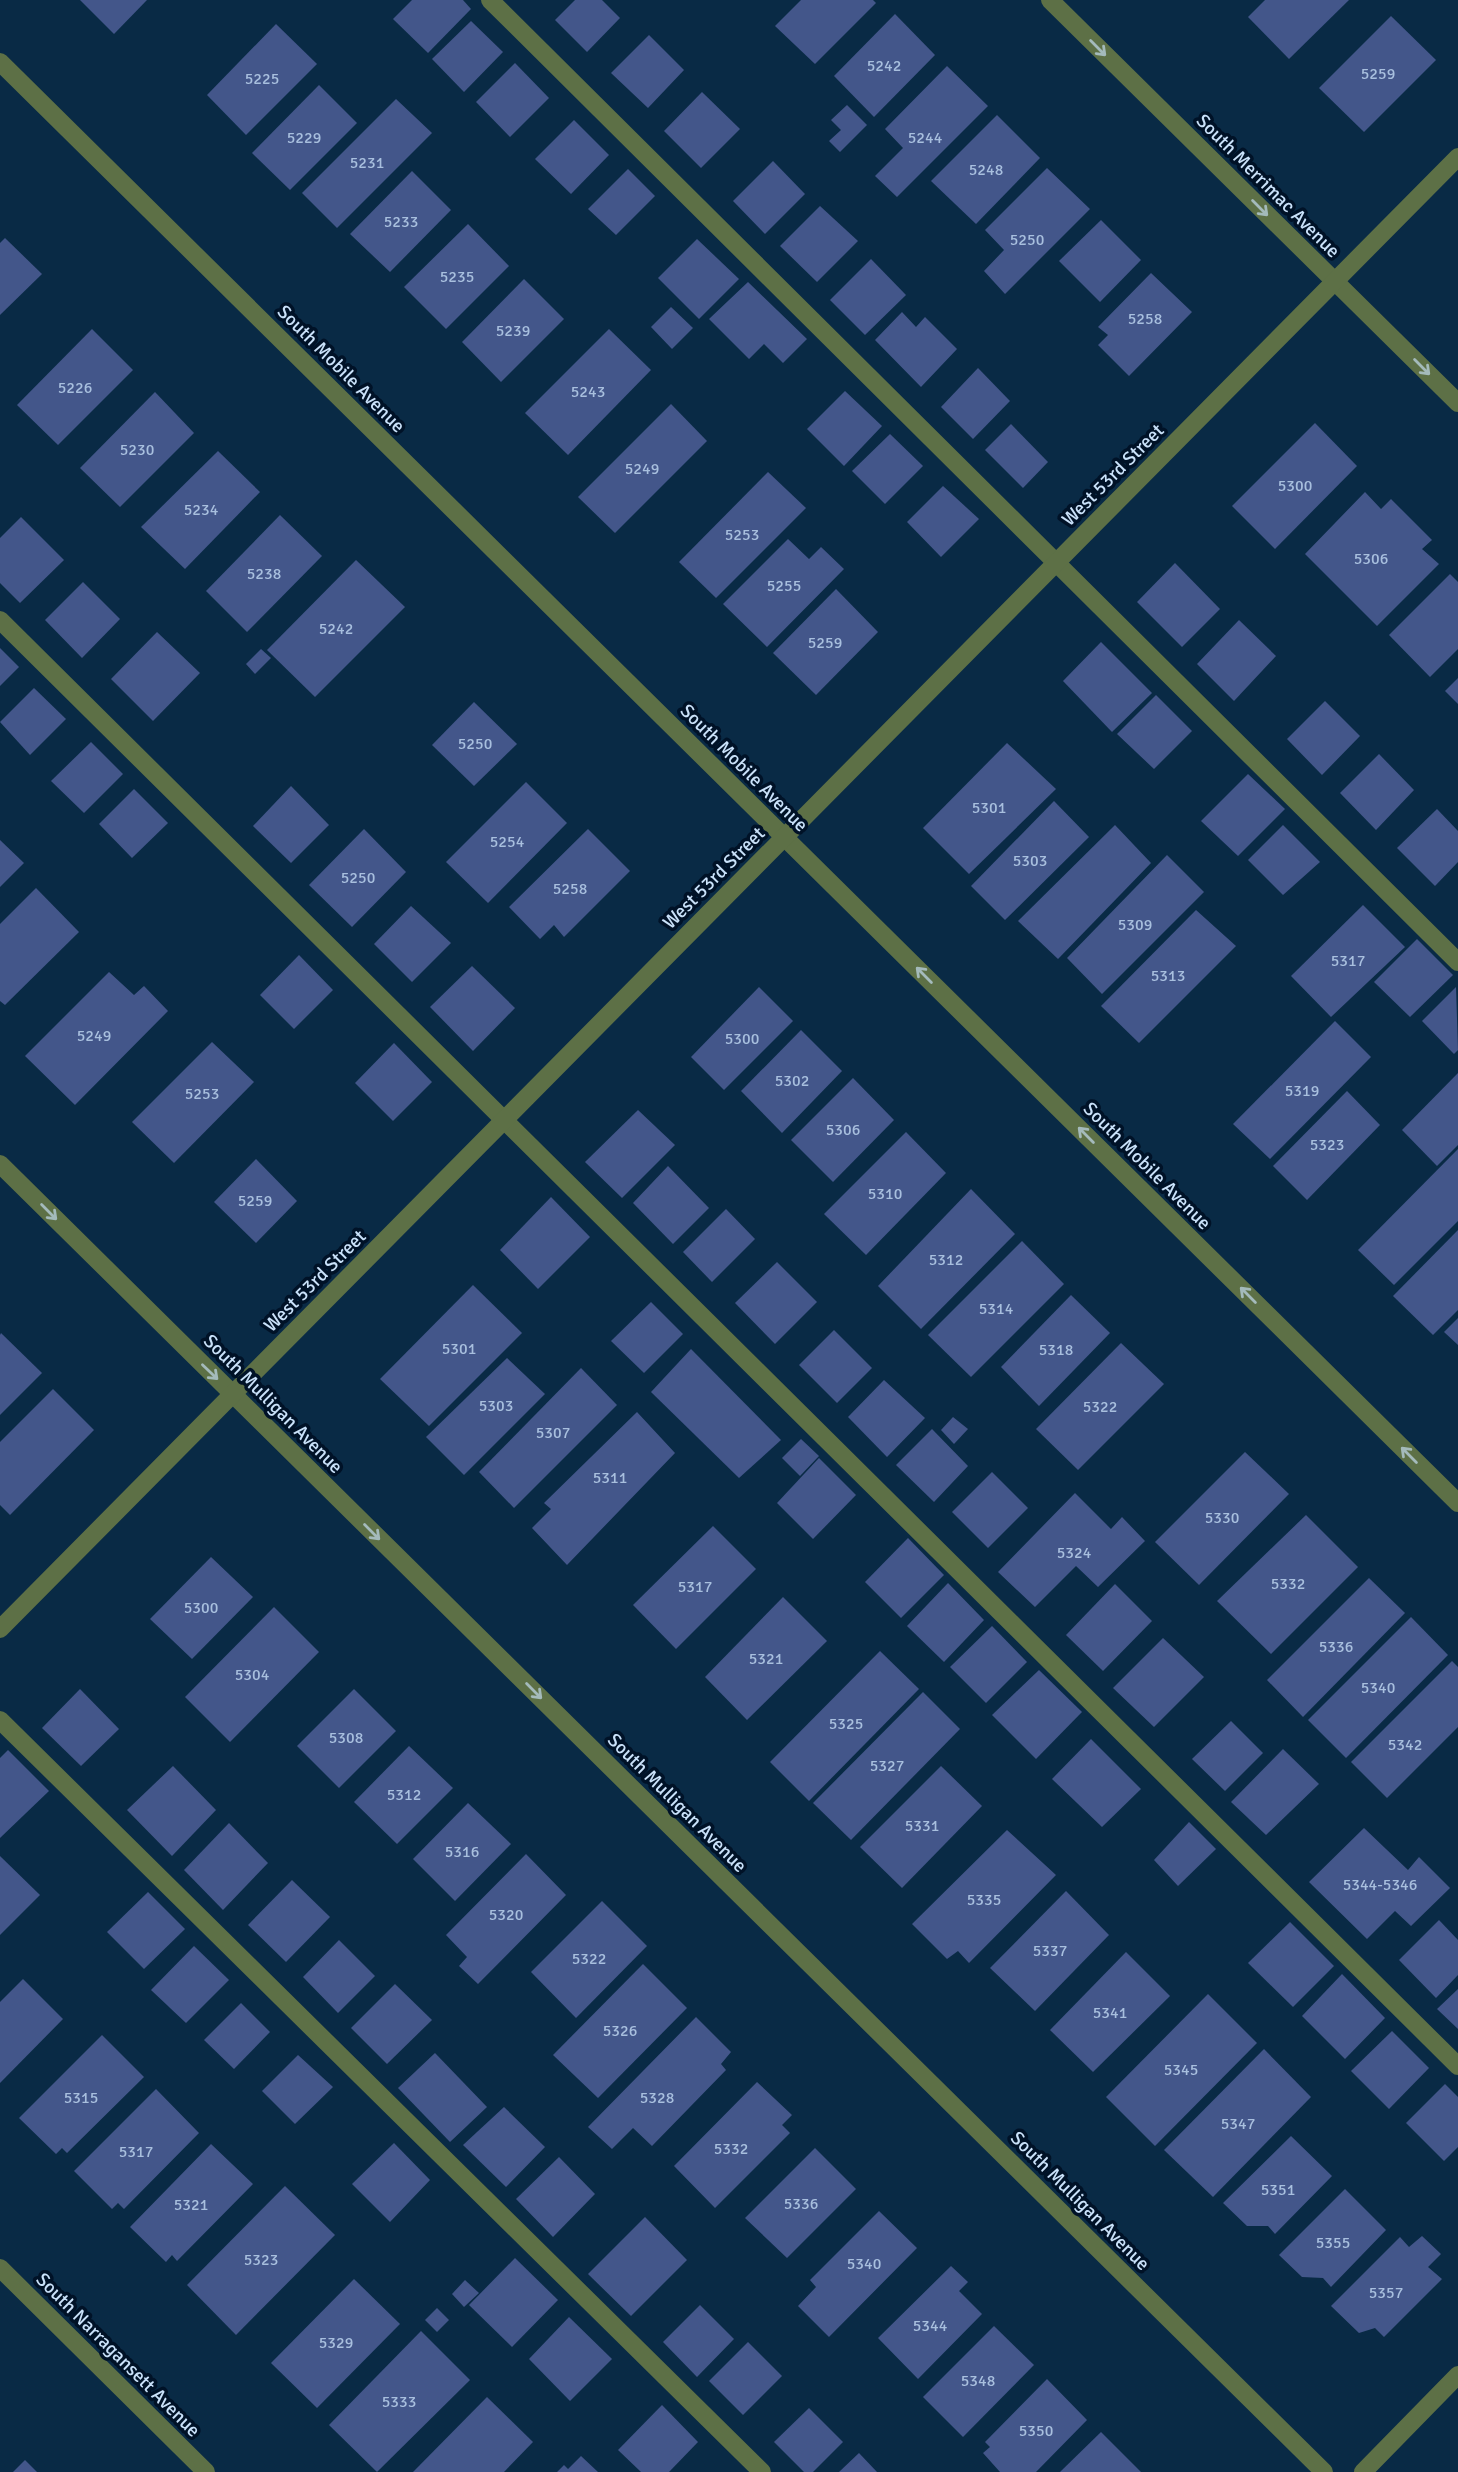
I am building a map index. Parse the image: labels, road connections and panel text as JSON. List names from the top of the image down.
{
  "streets": {
    "street": [
      "South Merrimac Avenue",
      "South Mobile Avenue",
      "West 53rd Street",
      "South Mulligan Avenue",
      "South Narragansett Avenue"
    ]
  },
  "crossings": [
    ["South Merrimac Avenue", "West 53rd Street"],
    ["South Mobile Avenue", "West 53rd Street"],
    ["West 53rd Street", "South Mulligan Avenue"]
  ],
  "one_way": ["South Merrimac Avenue", "South Mobile Avenue", "South Mulligan Avenue"],
  "house_numbers": [
    "5242",
    "5259",
    "5225",
    "5229",
    "5244",
    "5231",
    "5248",
    "5233",
    "5250",
    "5235",
    "5258",
    "5239",
    "5226",
    "5243",
    "5230",
    "5249",
    "5300",
    "5234",
    "5253",
    "5306",
    "5238",
    "5255",
    "5242",
    "5259",
    "5250",
    "5301",
    "5254",
    "5303",
    "5250",
    "5258",
    "5309",
    "5317",
    "5313",
    "5249",
    "5300",
    "5302",
    "5319",
    "5253",
    "5306",
    "5323",
    "5310",
    "5259",
    "5312",
    "5314",
    "5301",
    "5318",
    "5303",
    "5322",
    "5307",
    "5311",
    "5330",
    "5324",
    "5332",
    "5317",
    "5300",
    "5336",
    "5321",
    "5304",
    "5340",
    "5325",
    "5308",
    "5342",
    "5327",
    "5312",
    "5331",
    "5316",
    "5344-5346",
    "5335",
    "5320",
    "5337",
    "5322",
    "5341",
    "5326",
    "5345",
    "5315",
    "5328",
    "5347",
    "5332",
    "5317",
    "5351",
    "5336",
    "5321",
    "5355",
    "5323",
    "5340",
    "5357",
    "5344",
    "5329",
    "5348",
    "5333",
    "5350"
  ]
}
